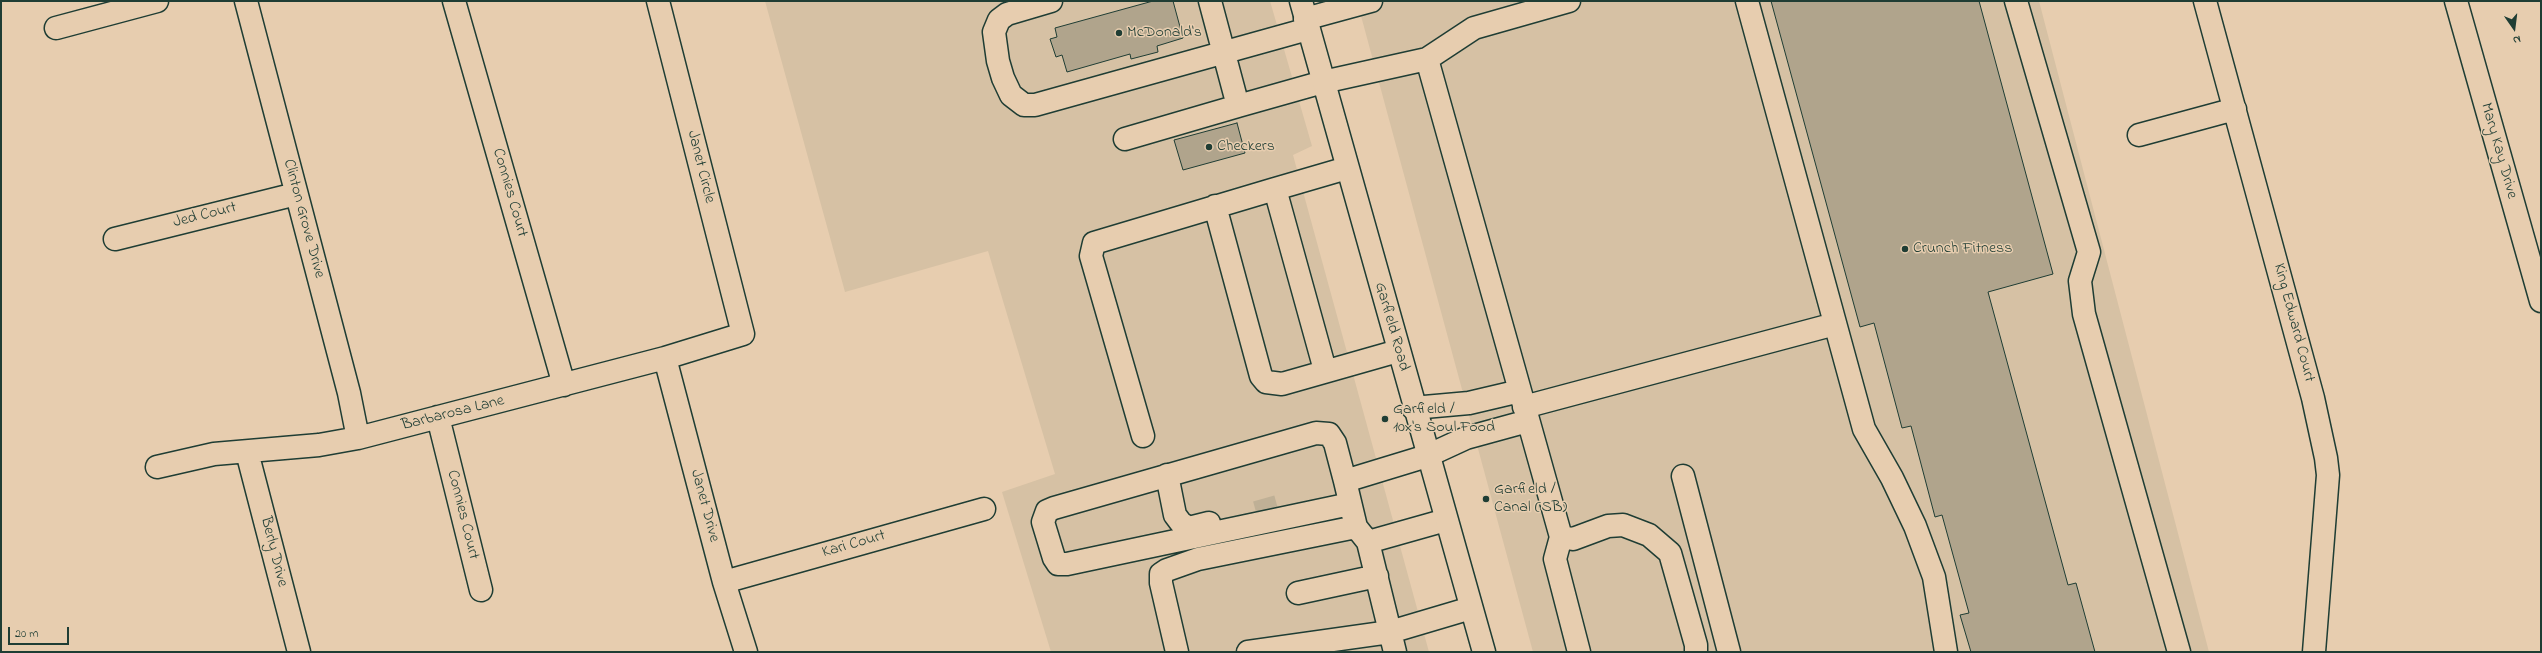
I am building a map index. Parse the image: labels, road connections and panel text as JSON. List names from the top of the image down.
{
  "streets": {
    "street": [
      "Mary Kay Drive",
      "Janet Circle",
      "Connies Court",
      "Jed Court",
      "Clinton Grove Drive",
      "King Edward Court",
      "Garfield Road",
      "Barbarosa Lane",
      "Janet Drive",
      "Kari Court",
      "Berly Drive"
    ]
  },
  "crossings": [
    ["Janet Circle", "Barbarosa Lane"],
    ["Connies Court", "Barbarosa Lane"],
    ["Jed Court", "Clinton Grove Drive"],
    ["Clinton Grove Drive", "Barbarosa Lane"],
    ["Barbarosa Lane", "Janet Drive"],
    ["Barbarosa Lane", "Berly Drive"],
    ["Janet Drive", "Kari Court"]
  ],
  "places": [
    "McDonald's",
    "Checkers",
    "Crunch Fitness",
    "Garfield / 10x's Soul Food",
    "Garfield / Canal (SB)"
  ],
  "scale_bar": "20 m",
  "north": "bottom"
}
